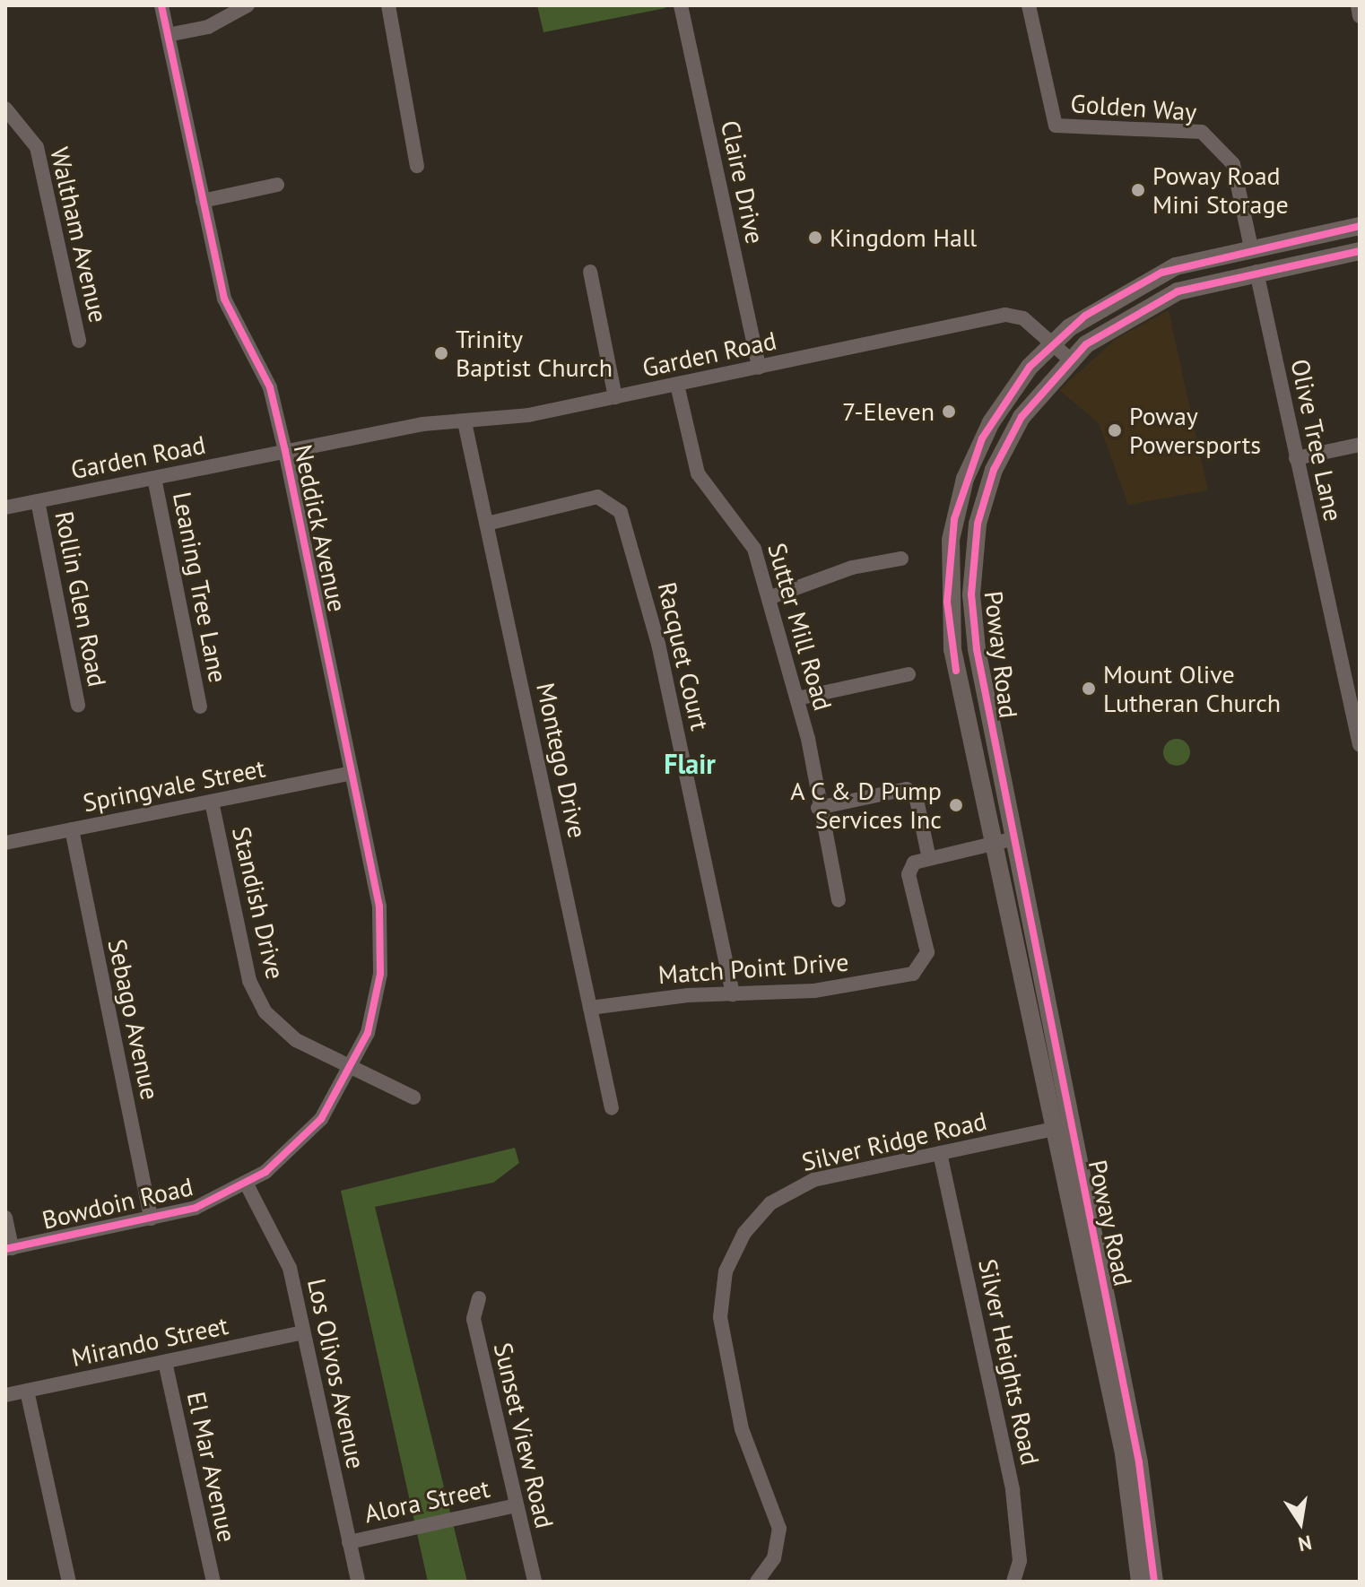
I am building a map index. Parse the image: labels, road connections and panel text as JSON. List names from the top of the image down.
{
  "streets": {
    "main road": ["Poway Road"],
    "street": [
      "Golden Way",
      "Claire Drive",
      "Waltham Avenue",
      "Garden Road",
      "Olive Tree Lane",
      "Neddick Avenue",
      "Leaning Tree Lane",
      "Rollin Glen Road",
      "Sutter Mill Road",
      "Racquet Court",
      "Montego Drive",
      "Springvale Street",
      "Standish Drive",
      "Match Point Drive",
      "Sebago Avenue",
      "Silver Ridge Road",
      "Bowdoin Road",
      "Mirando Street",
      "Silver Heights Road",
      "Los Olivos Avenue",
      "Sunset View Road",
      "El Mar Avenue",
      "Alora Street"
    ]
  },
  "crossings": [
    ["Golden Way", "Poway Road"],
    ["Claire Drive", "Garden Road"],
    ["Garden Road", "Neddick Avenue"],
    ["Garden Road", "Leaning Tree Lane"],
    ["Garden Road", "Rollin Glen Road"],
    ["Garden Road", "Sutter Mill Road"],
    ["Garden Road", "Poway Road"],
    ["Garden Road", "Montego Drive"],
    ["Olive Tree Lane", "Poway Road"],
    ["Neddick Avenue", "Springvale Street"],
    ["Neddick Avenue", "Standish Drive"],
    ["Neddick Avenue", "Bowdoin Road"],
    ["Poway Road", "Silver Ridge Road"],
    ["Racquet Court", "Montego Drive"],
    ["Racquet Court", "Match Point Drive"],
    ["Montego Drive", "Match Point Drive"],
    ["Springvale Street", "Standish Drive"],
    ["Springvale Street", "Sebago Avenue"],
    ["Standish Drive", "Bowdoin Road"],
    ["Sebago Avenue", "Bowdoin Road"],
    ["Silver Ridge Road", "Silver Heights Road"],
    ["Bowdoin Road", "Los Olivos Avenue"],
    ["Mirando Street", "Los Olivos Avenue"],
    ["Mirando Street", "El Mar Avenue"],
    ["Los Olivos Avenue", "Alora Street"],
    ["Sunset View Road", "Alora Street"]
  ],
  "districts": ["Flair"],
  "places": [
    "Poway Road Mini Storage",
    "Kingdom Hall",
    "Trinity Baptist Church",
    "7-Eleven",
    "Poway Powersports",
    "Mount Olive Lutheran Church",
    "A C & D Pump Services Inc"
  ],
  "north": "bottom"
}
